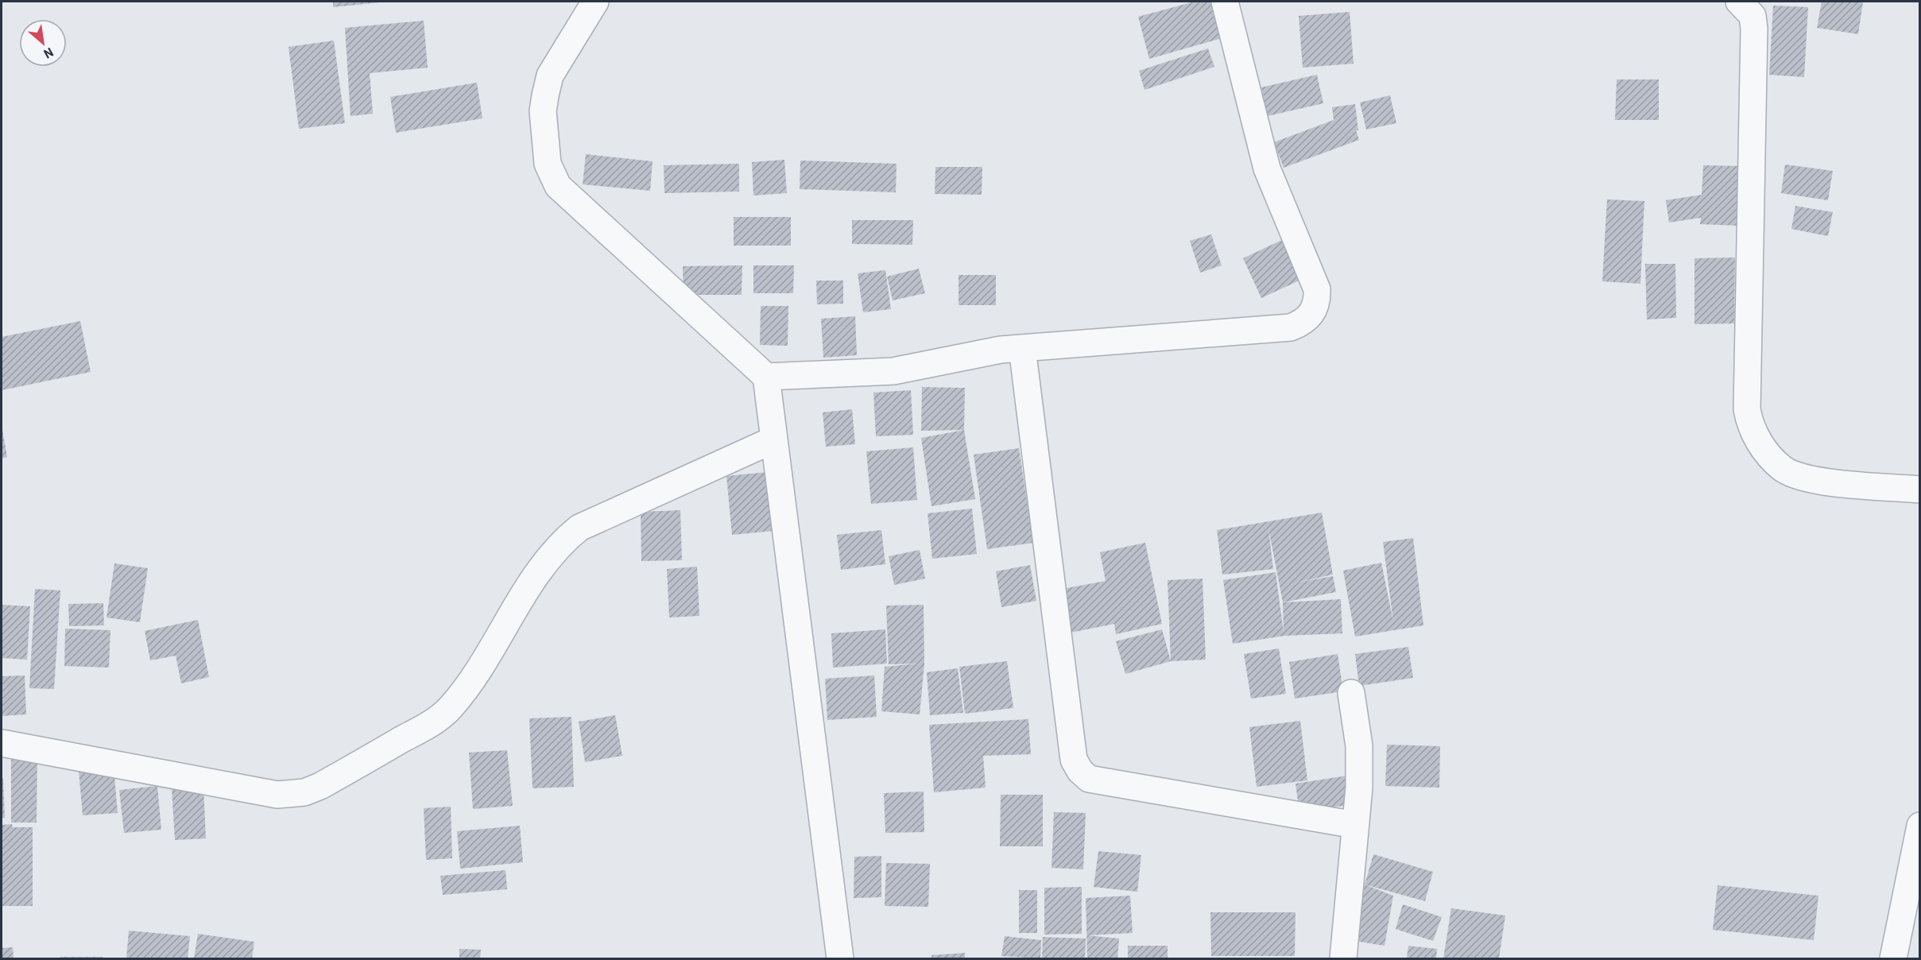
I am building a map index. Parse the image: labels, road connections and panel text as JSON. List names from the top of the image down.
{
  "north": "bottom right"
}
